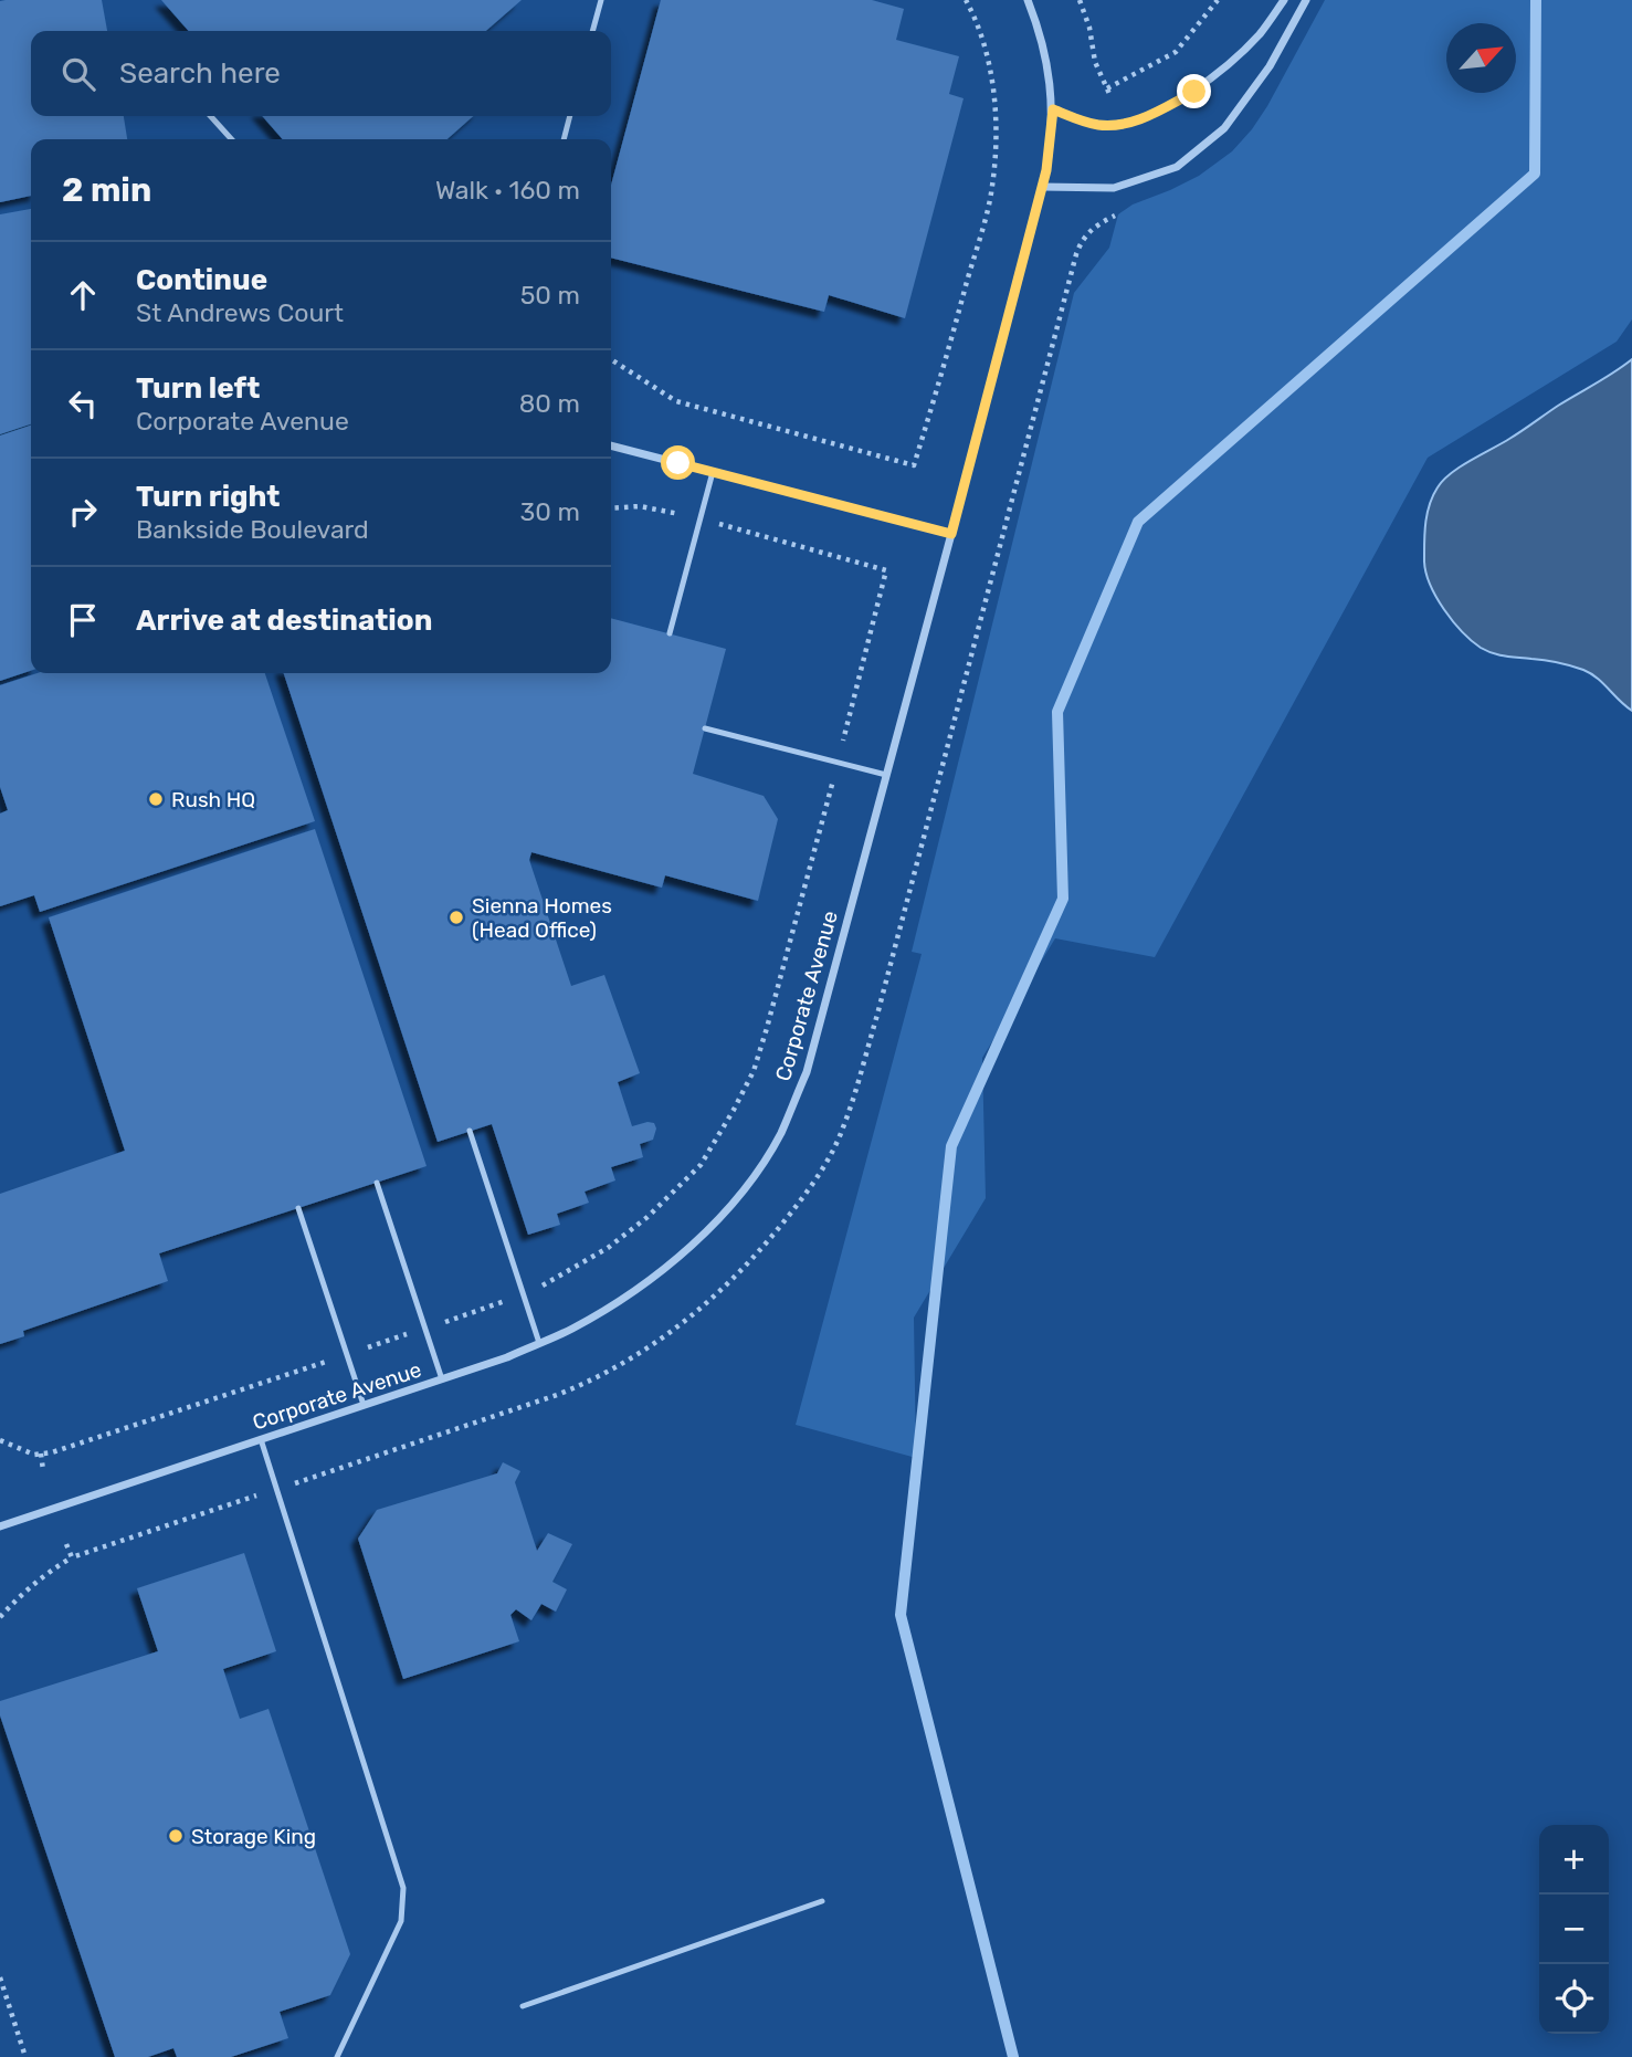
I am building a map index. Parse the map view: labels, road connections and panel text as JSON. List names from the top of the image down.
{
  "streets": {
    "street": ["Corporate Avenue"]
  },
  "places": ["Rush HQ", "Sienna Homes (Head Office)", "Storage King"],
  "north": "top right",
  "page": {
    "search": "Search here",
    "heading": ["2 min", "Walk · 160 m"],
    "list": [
      ["Continue", "St Andrews Court", "50 m"],
      ["Turn left", "Corporate Avenue", "80 m"],
      ["Turn right", "Bankside Boulevard", "30 m"],
      "Arrive at destination"
    ],
    "map_buttons": ["+", "−"]
  }
}
